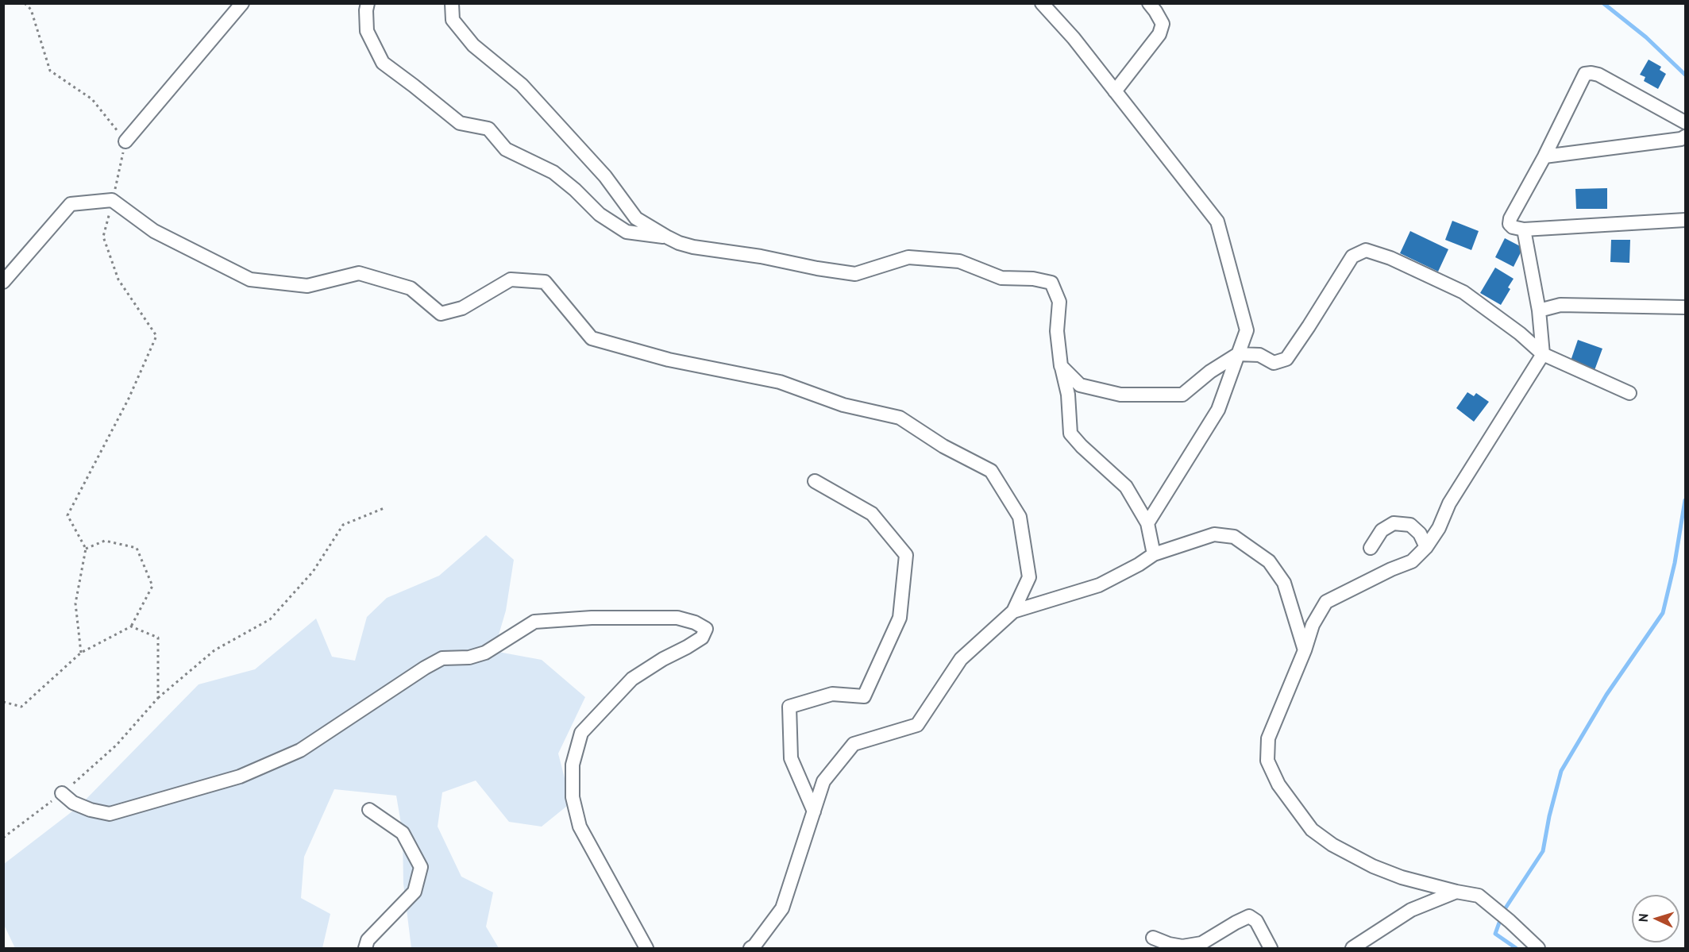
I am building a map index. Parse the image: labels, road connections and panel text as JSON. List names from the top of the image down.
{
  "north": "left"
}
